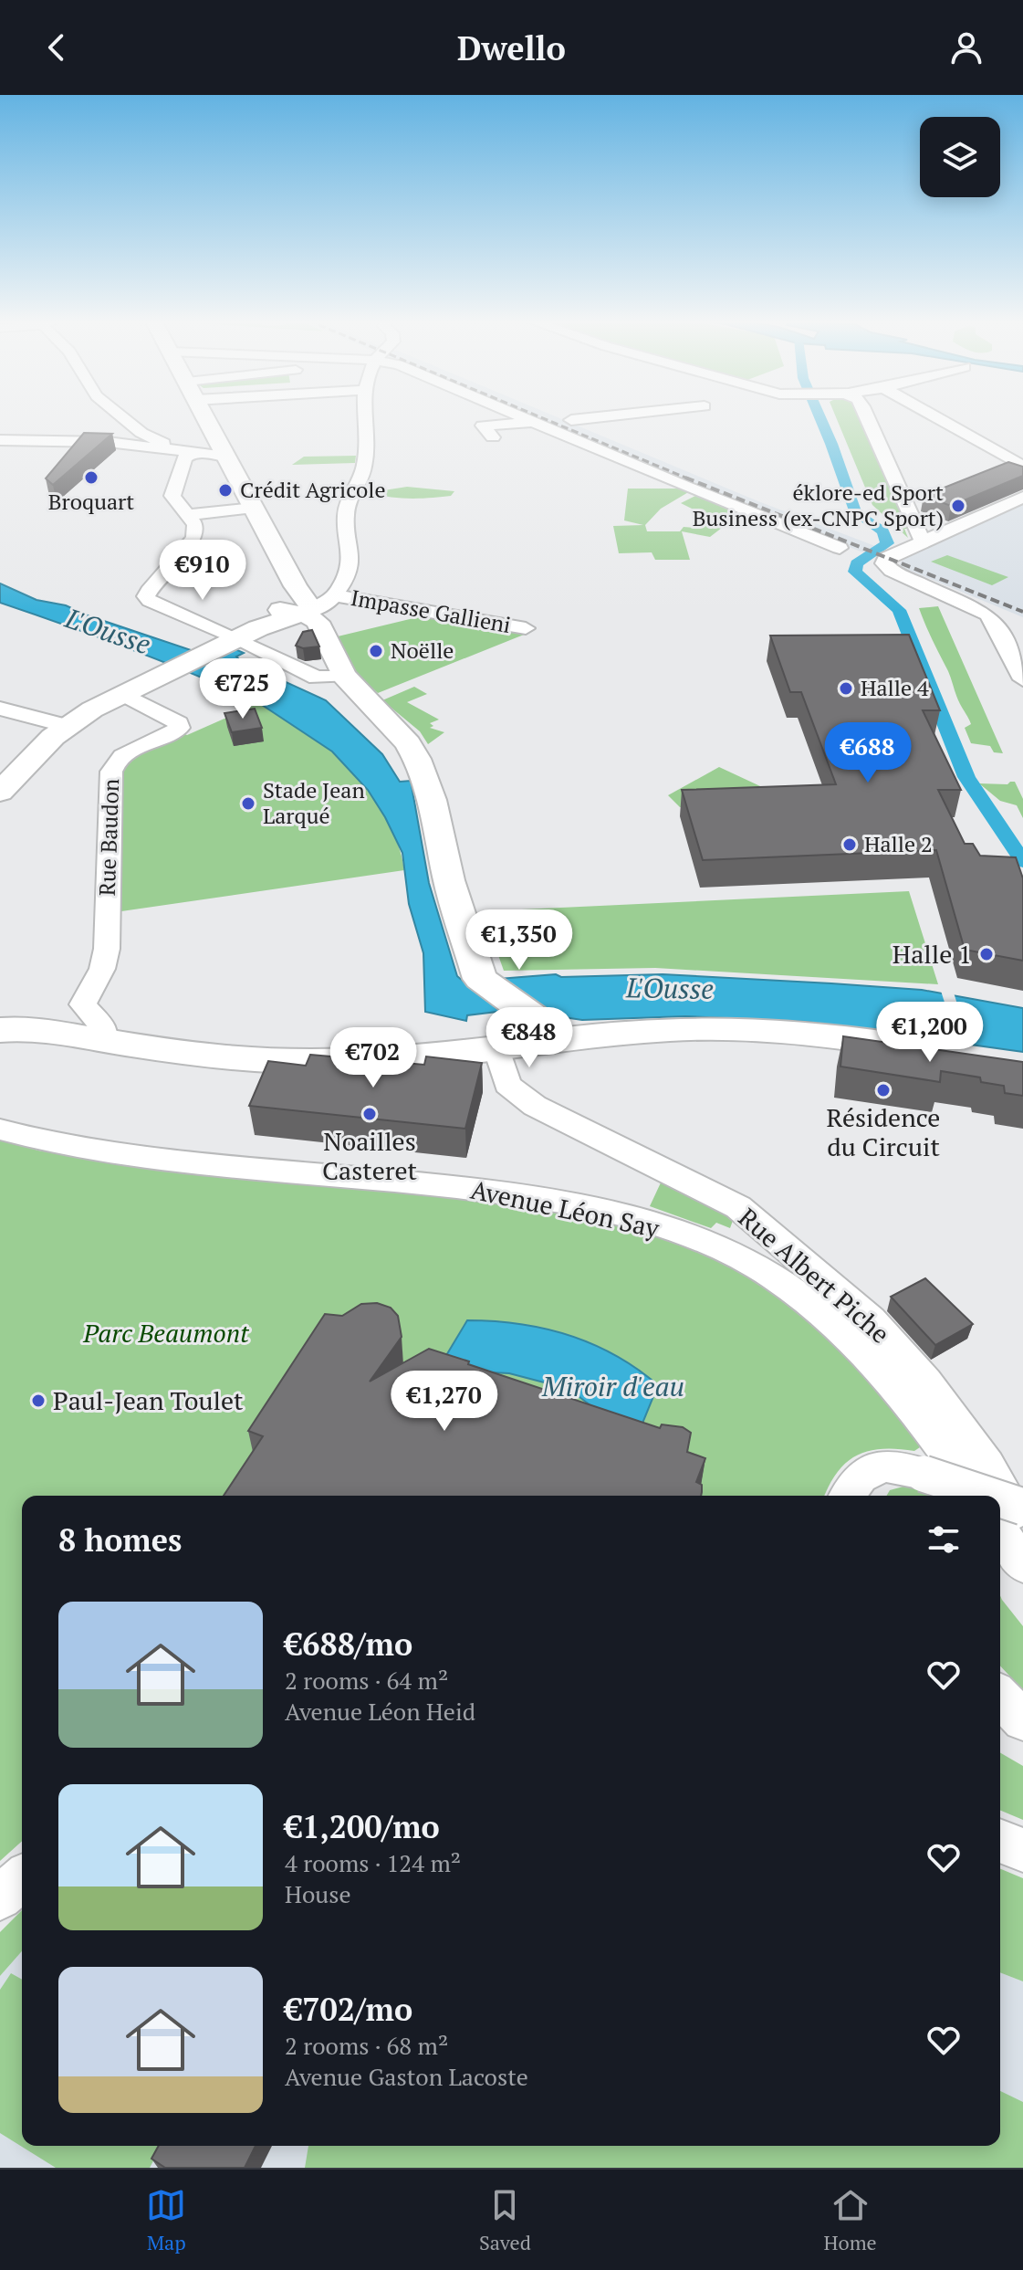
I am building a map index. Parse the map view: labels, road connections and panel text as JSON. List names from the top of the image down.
{
  "streets": {
    "street": [
      "Impasse Gallieni",
      "Rue Baudon",
      "Avenue Léon Say",
      "Rue Albert Piche"
    ]
  },
  "water": ["L'Ousse", "Miroir d'eau"],
  "parks": ["Parc Beaumont"],
  "places": [
    "Broquart",
    "Crédit Agricole",
    "éklore-ed Sport Business (ex-CNPC Sport)",
    "Noëlle",
    "Halle 4",
    "Stade Jean Larqué",
    "Halle 2",
    "Halle 1",
    "Résidence du Circuit",
    "Noailles Casteret",
    "Paul-Jean Toulet"
  ],
  "page": {
    "header": "Dwello",
    "price": [
      "€910",
      "€725",
      "€688",
      "€1,350",
      "€1,200",
      "€848",
      "€702",
      "€1,270"
    ],
    "heading": "8 homes",
    "list": [
      {
        "name": "€688/mo",
        "note": "2 rooms · 64 m² · Avenue Léon Heid"
      },
      {
        "name": "€1,200/mo",
        "note": "4 rooms · 124 m² · House"
      },
      {
        "name": "€702/mo",
        "note": "2 rooms · 68 m² · Avenue Gaston Lacoste"
      }
    ],
    "tabs": ["Map", "Saved", "Home"]
  }
}
